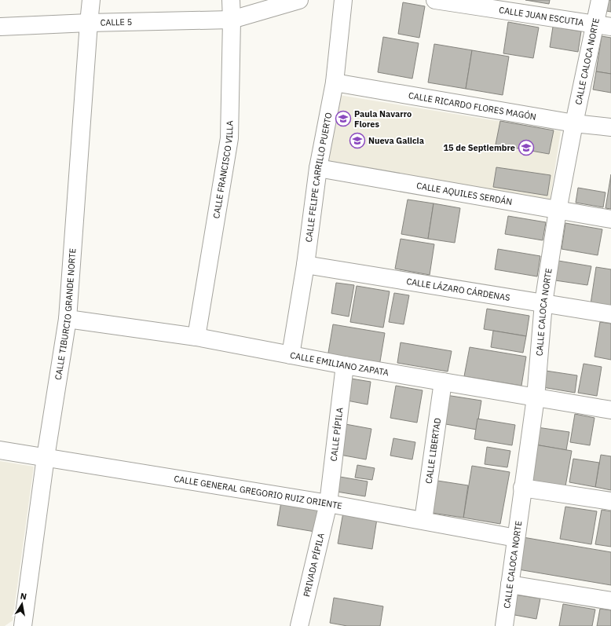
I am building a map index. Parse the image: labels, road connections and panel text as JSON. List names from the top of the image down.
{
  "streets": {
    "street": [
      "CALLE JUAN ESCUTIA",
      "CALLE 5",
      "CALLE CALOCA NORTE",
      "CALLE RICARDO FLORES MAGÓN",
      "CALLE FRANCISCO VILLA",
      "CALLE FELIPE CARRILLO PUERTO",
      "CALLE AQUILES SERDÁN",
      "CALLE LÁZARO CÁRDENAS",
      "CALLE TIBURCIO GRANDE NORTE",
      "CALLE EMILIANO ZAPATA",
      "CALLE PÍPILA",
      "CALLE LIBERTAD",
      "CALLE GENERAL GREGORIO RUIZ ORIENTE",
      "PRIVADA PÍPILA"
    ]
  },
  "crossings": [
    ["CALLE JUAN ESCUTIA", "CALLE CALOCA NORTE"],
    ["CALLE 5", "CALLE FRANCISCO VILLA"],
    ["CALLE 5", "CALLE TIBURCIO GRANDE NORTE"],
    ["CALLE CALOCA NORTE", "CALLE RICARDO FLORES MAGÓN"],
    ["CALLE CALOCA NORTE", "CALLE AQUILES SERDÁN"],
    ["CALLE CALOCA NORTE", "CALLE LÁZARO CÁRDENAS"],
    ["CALLE CALOCA NORTE", "CALLE EMILIANO ZAPATA"],
    ["CALLE CALOCA NORTE", "CALLE GENERAL GREGORIO RUIZ ORIENTE"],
    ["CALLE RICARDO FLORES MAGÓN", "CALLE FELIPE CARRILLO PUERTO"],
    ["CALLE FRANCISCO VILLA", "CALLE EMILIANO ZAPATA"],
    ["CALLE FELIPE CARRILLO PUERTO", "CALLE AQUILES SERDÁN"],
    ["CALLE FELIPE CARRILLO PUERTO", "CALLE LÁZARO CÁRDENAS"],
    ["CALLE FELIPE CARRILLO PUERTO", "CALLE EMILIANO ZAPATA"],
    ["CALLE TIBURCIO GRANDE NORTE", "CALLE EMILIANO ZAPATA"],
    ["CALLE TIBURCIO GRANDE NORTE", "CALLE GENERAL GREGORIO RUIZ ORIENTE"],
    ["CALLE EMILIANO ZAPATA", "CALLE PÍPILA"],
    ["CALLE EMILIANO ZAPATA", "CALLE LIBERTAD"],
    ["CALLE PÍPILA", "CALLE GENERAL GREGORIO RUIZ ORIENTE"],
    ["CALLE PÍPILA", "PRIVADA PÍPILA"],
    ["CALLE LIBERTAD", "CALLE GENERAL GREGORIO RUIZ ORIENTE"],
    ["CALLE GENERAL GREGORIO RUIZ ORIENTE", "PRIVADA PÍPILA"]
  ],
  "places": {
    "school or university": ["Paula Navarro Flores", "Nueva Galicia", "15 de Septiembre"]
  },
  "north": "top"
}
